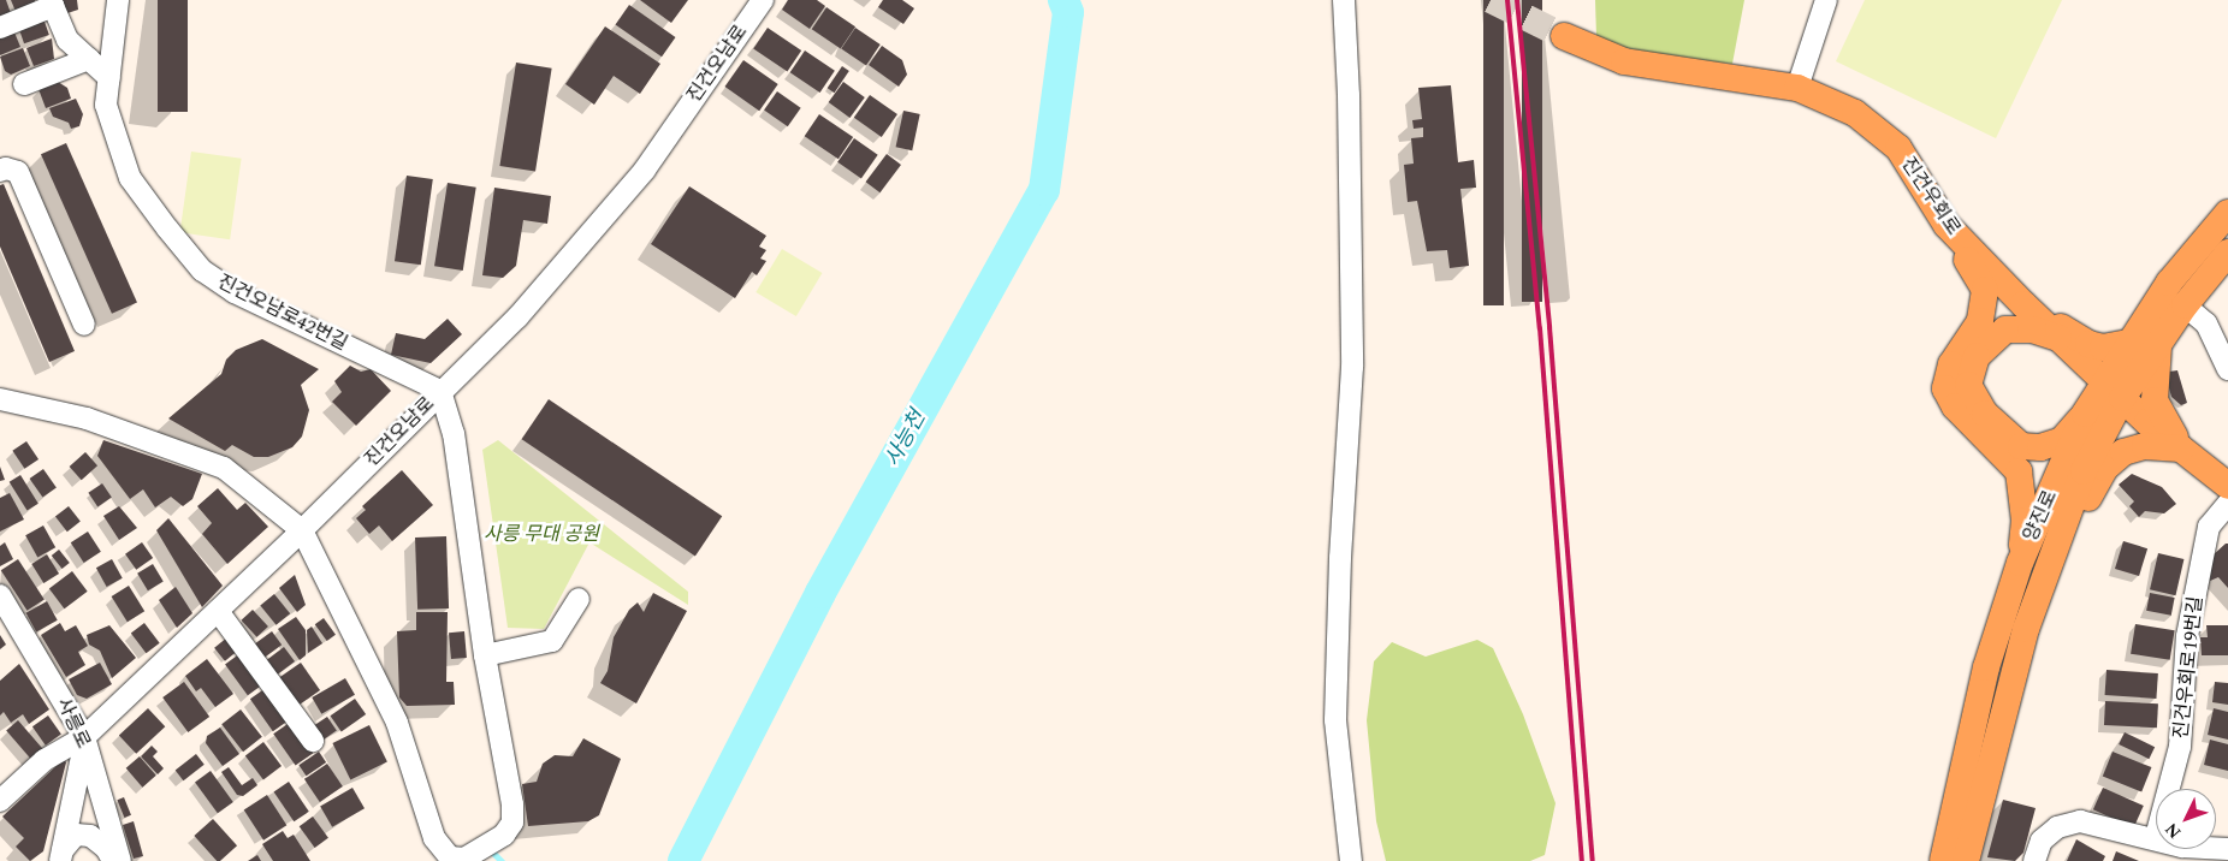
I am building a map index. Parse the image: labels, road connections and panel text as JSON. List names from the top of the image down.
{
  "streets": {
    "main road": ["진건우회로", "양진로"],
    "street": [
      "진건오남로",
      "진건오남로42번길",
      "진건우회로19번길",
      "사릉로"
    ]
  },
  "crossings": [
    ["진건오남로", "진건오남로42번길"],
    ["진건오남로", "사릉로"],
    ["진건우회로", "양진로"]
  ],
  "water": ["사능천"],
  "parks": ["사릉 무대 공원"],
  "north": "bottom left"
}
